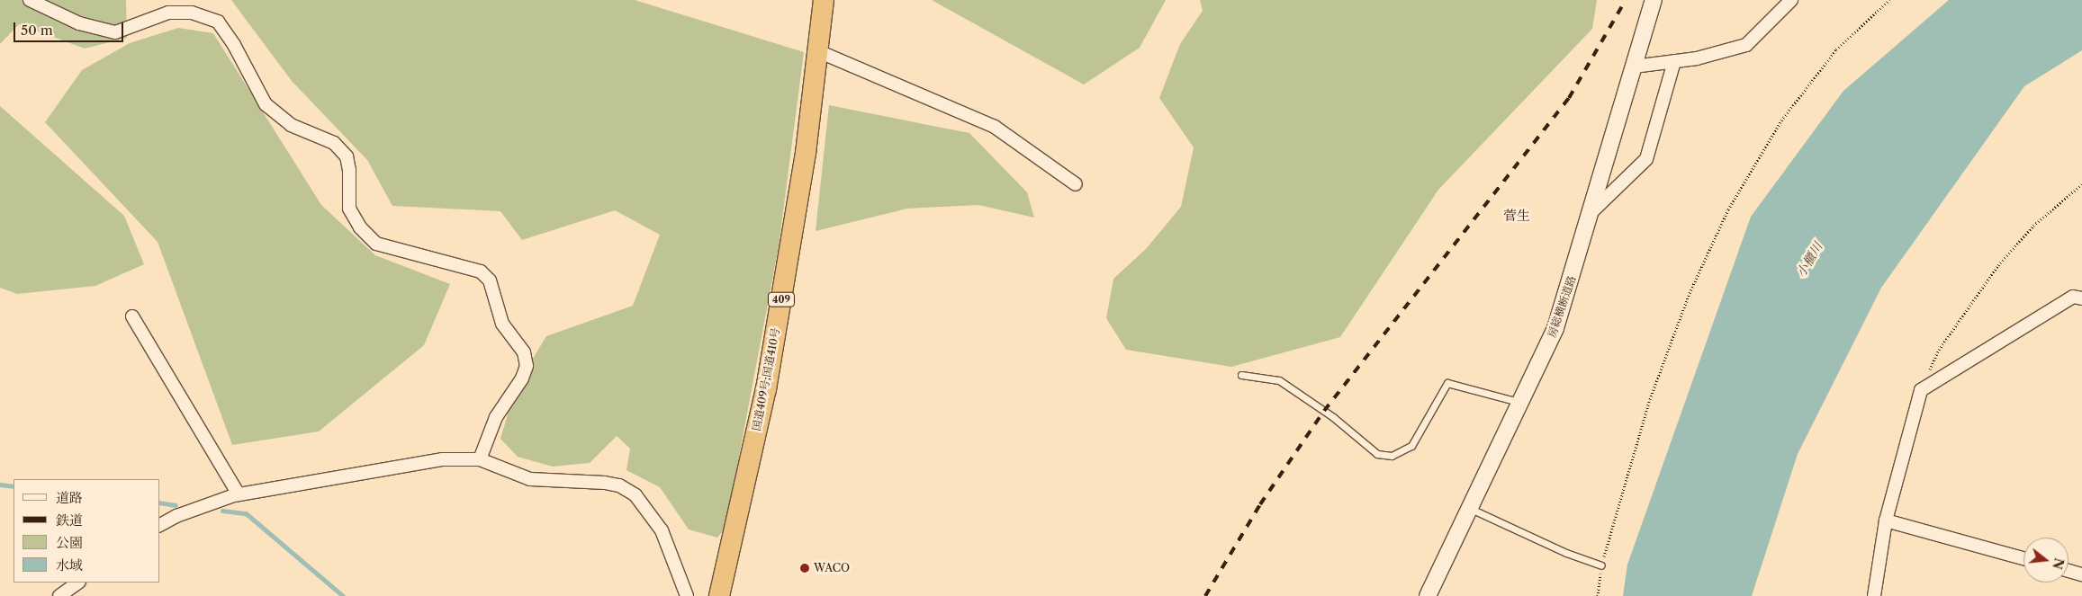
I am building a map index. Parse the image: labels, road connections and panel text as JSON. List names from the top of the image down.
{
  "streets": {
    "highway": ["409", "国道409号;国道410号"],
    "street": ["房総横断道路"]
  },
  "districts": ["菅生"],
  "water": ["小櫃川"],
  "places": ["WACO"],
  "legend": [
    "道路",
    "鉄道",
    "公園",
    "水域"
  ],
  "scale_bar": "50 m",
  "north": "right"
}
